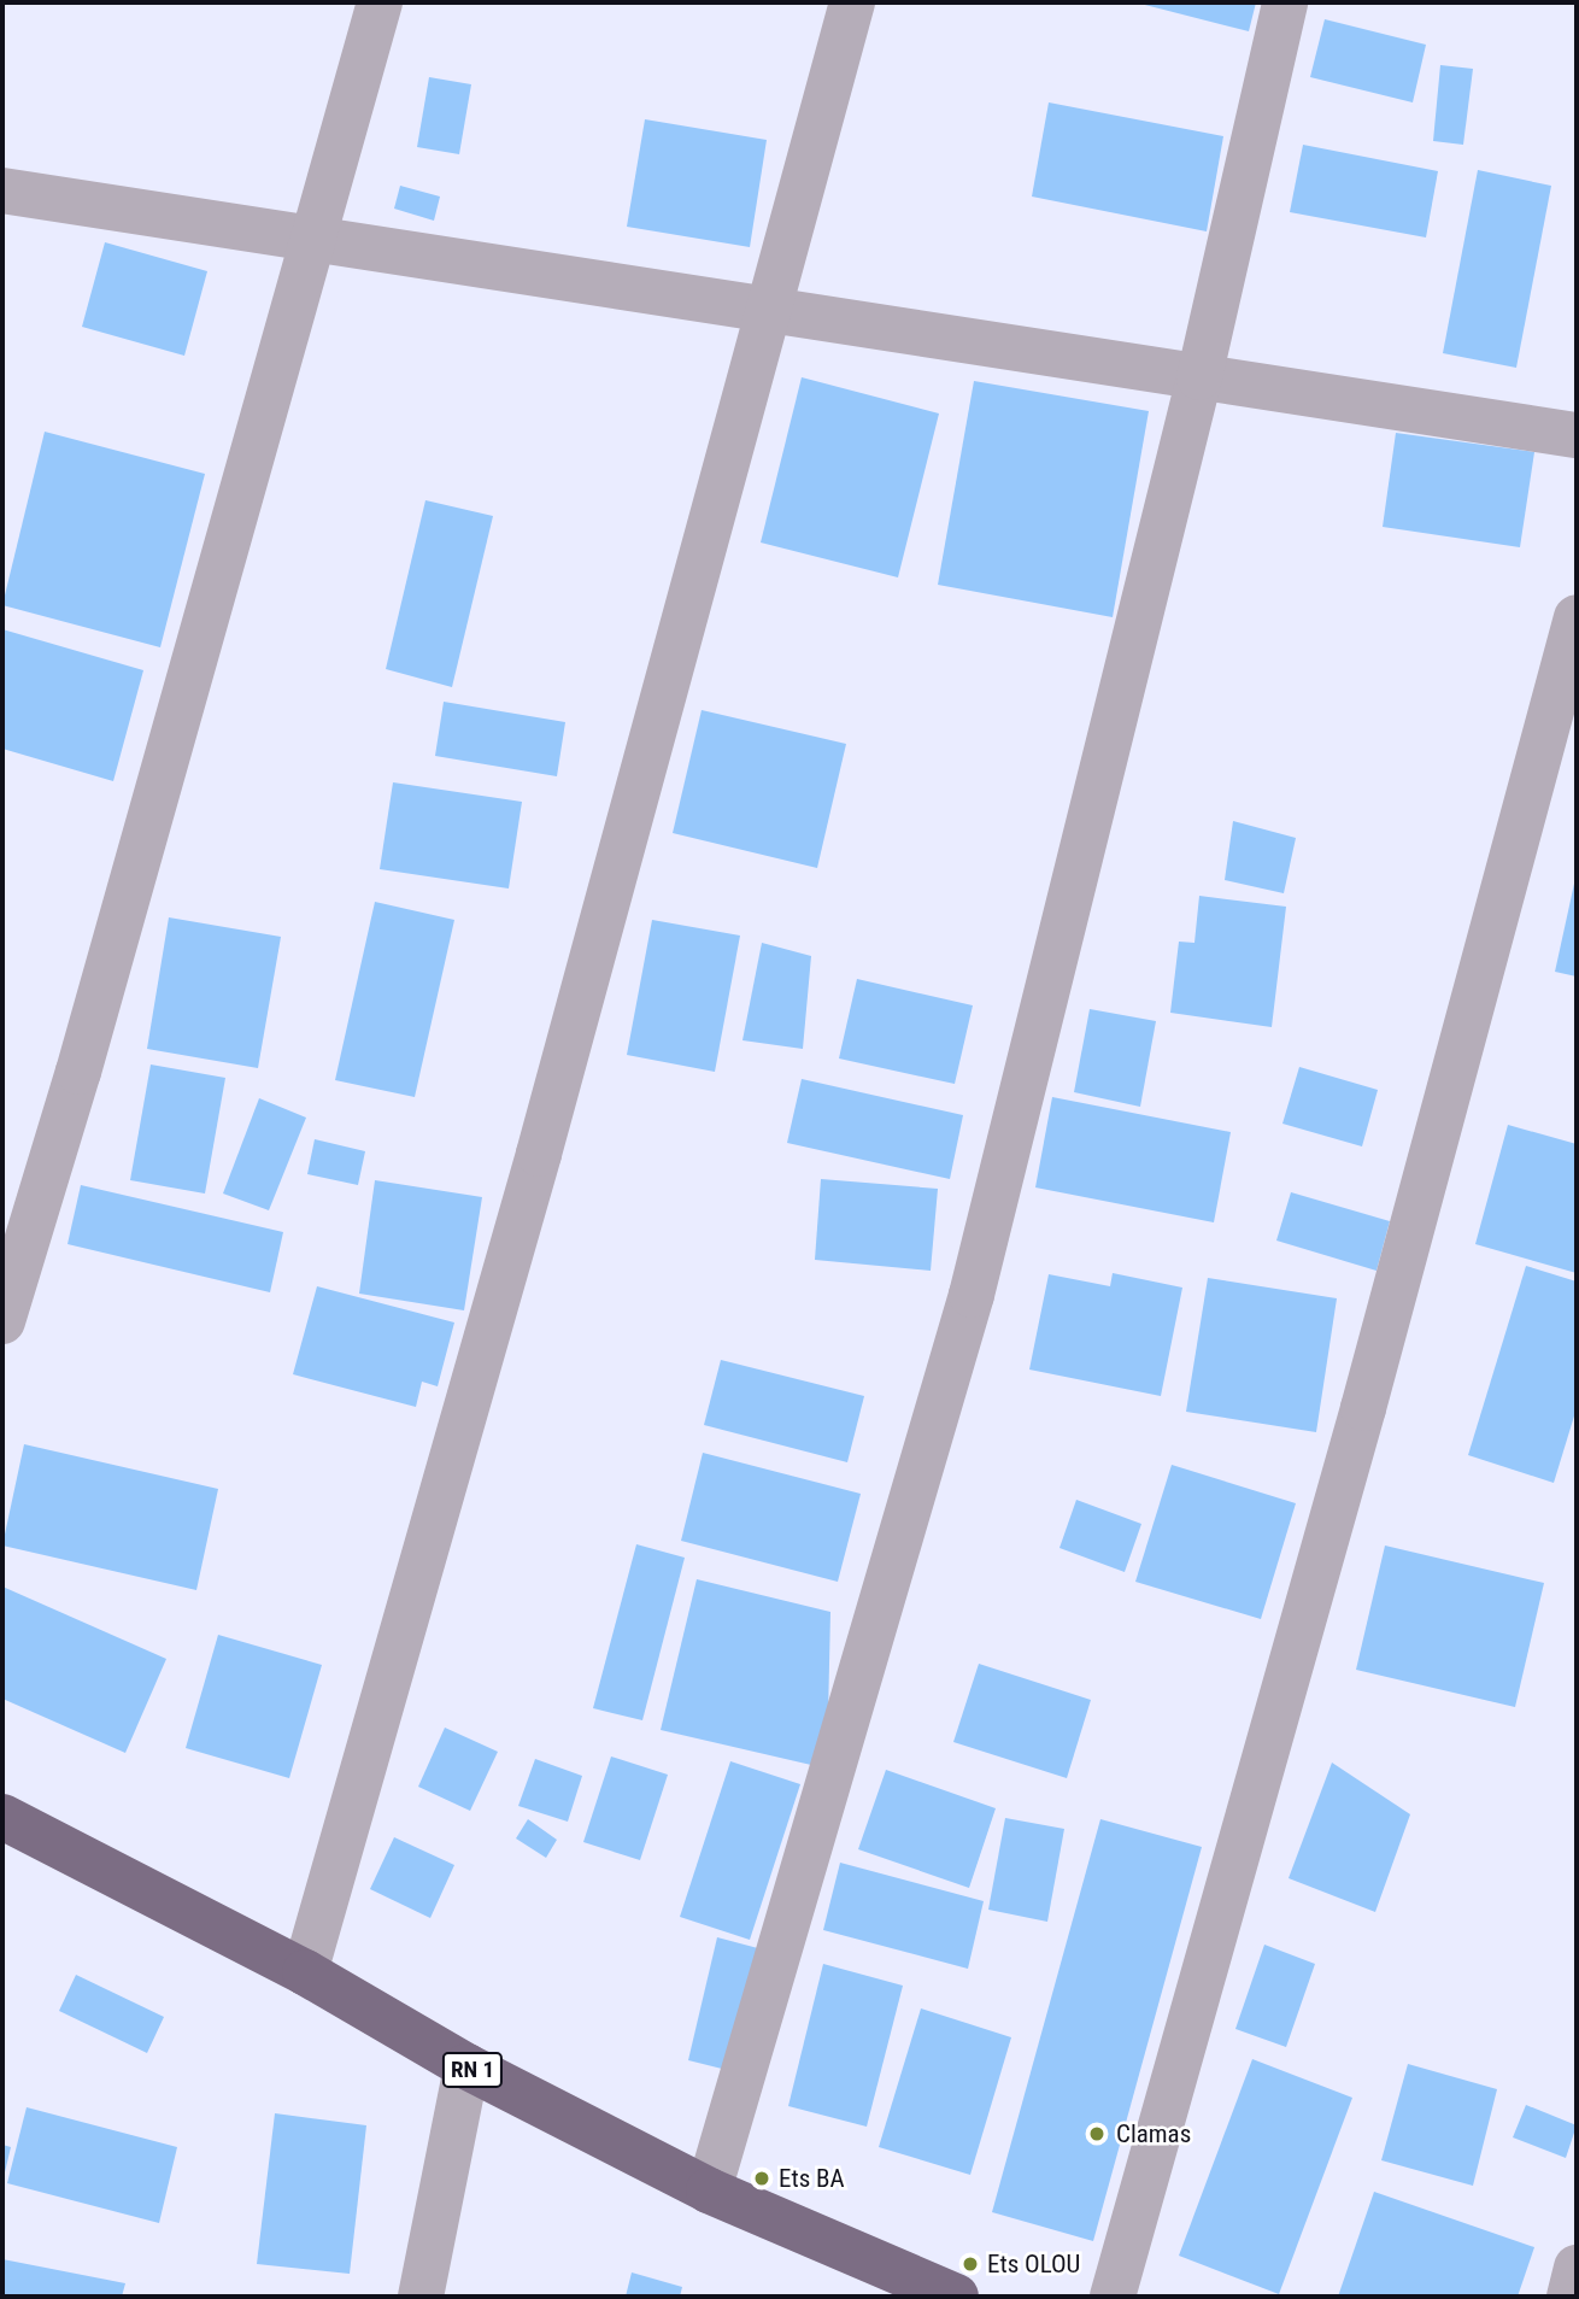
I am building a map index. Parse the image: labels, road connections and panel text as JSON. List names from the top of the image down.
{
  "streets": {
    "highway": ["RN 1"]
  },
  "places": ["Clamas", "Ets BA", "Ets OLOU"]
}
